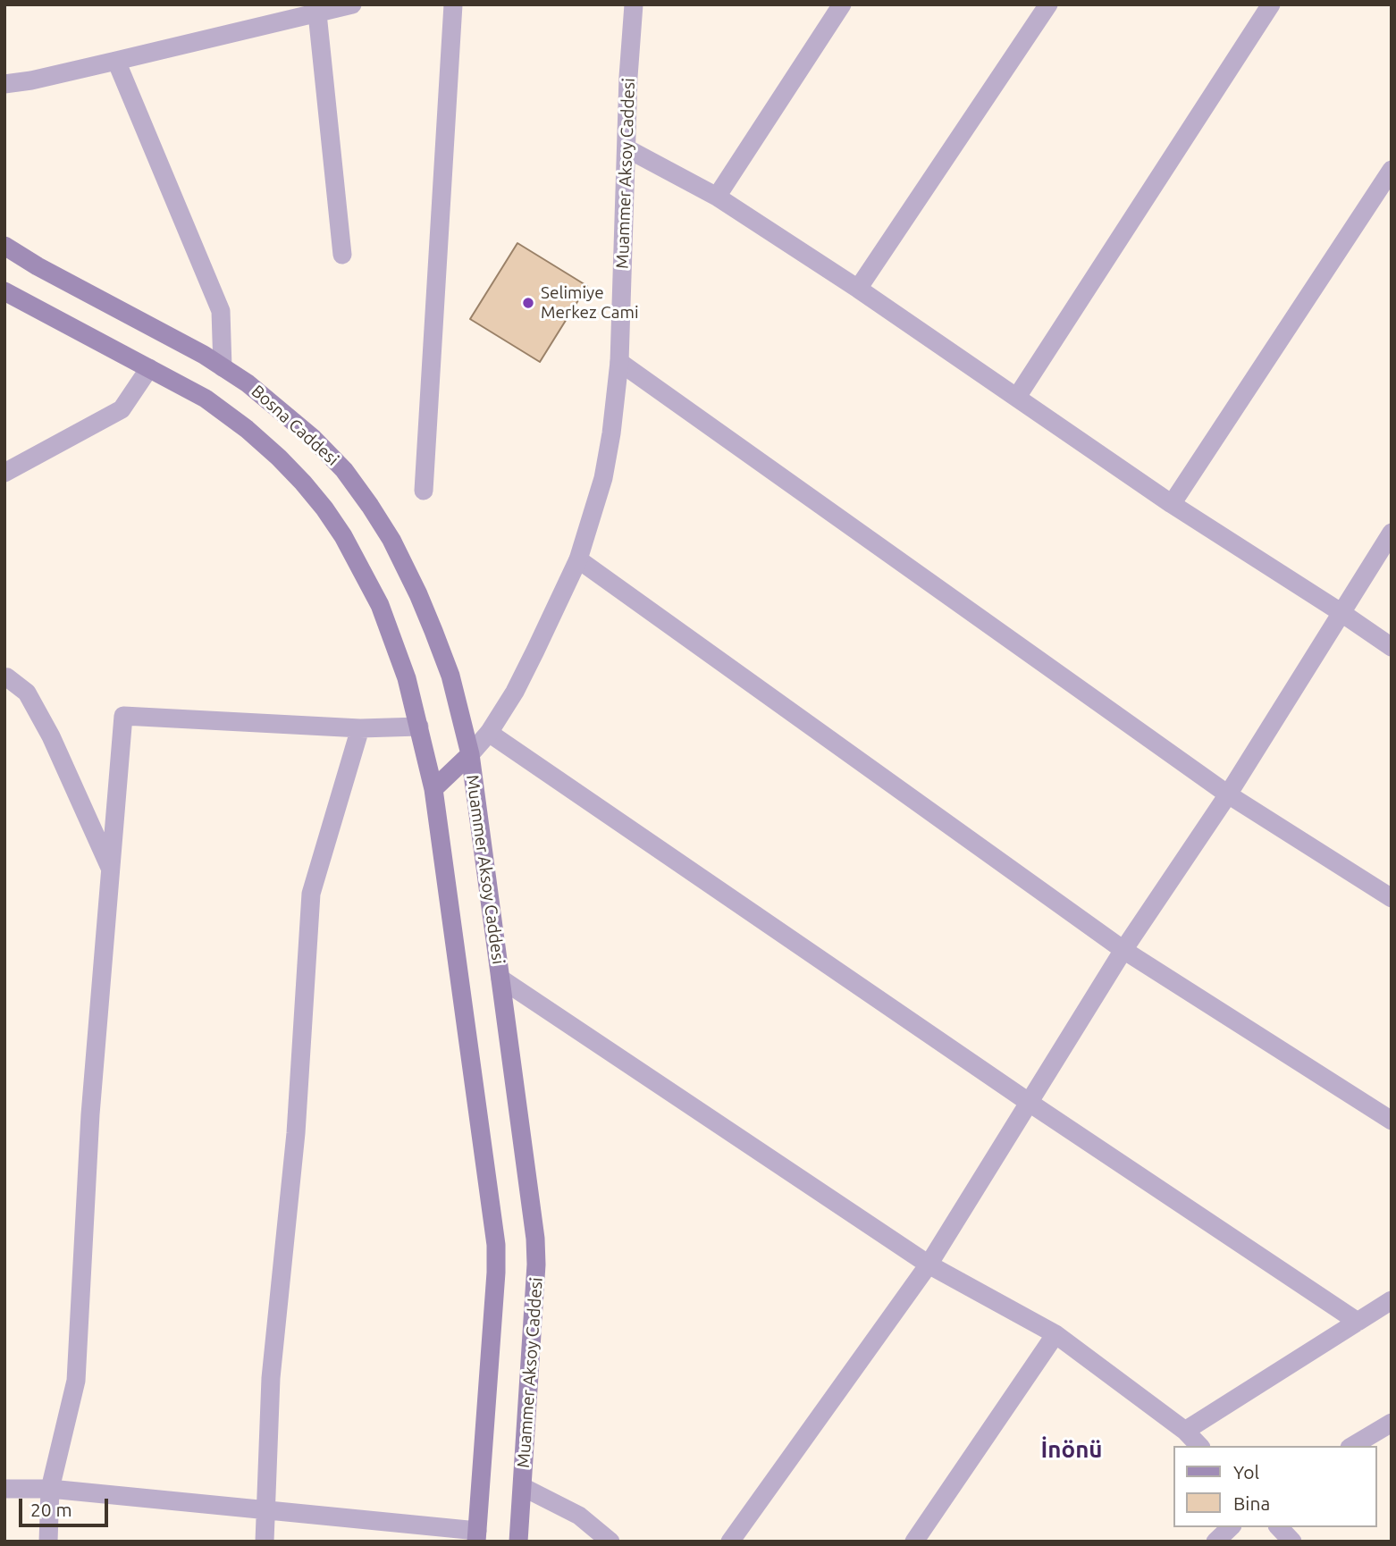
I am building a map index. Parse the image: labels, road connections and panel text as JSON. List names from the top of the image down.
{
  "streets": {
    "main road": ["Muammer Aksoy Caddesi", "Bosna Caddesi"]
  },
  "crossings": [
    ["Muammer Aksoy Caddesi", "Bosna Caddesi"]
  ],
  "districts": ["İnönü"],
  "places": ["Selimiye Merkez Cami"],
  "legend": ["Yol", "Bina"],
  "scale_bar": "20 m"
}
